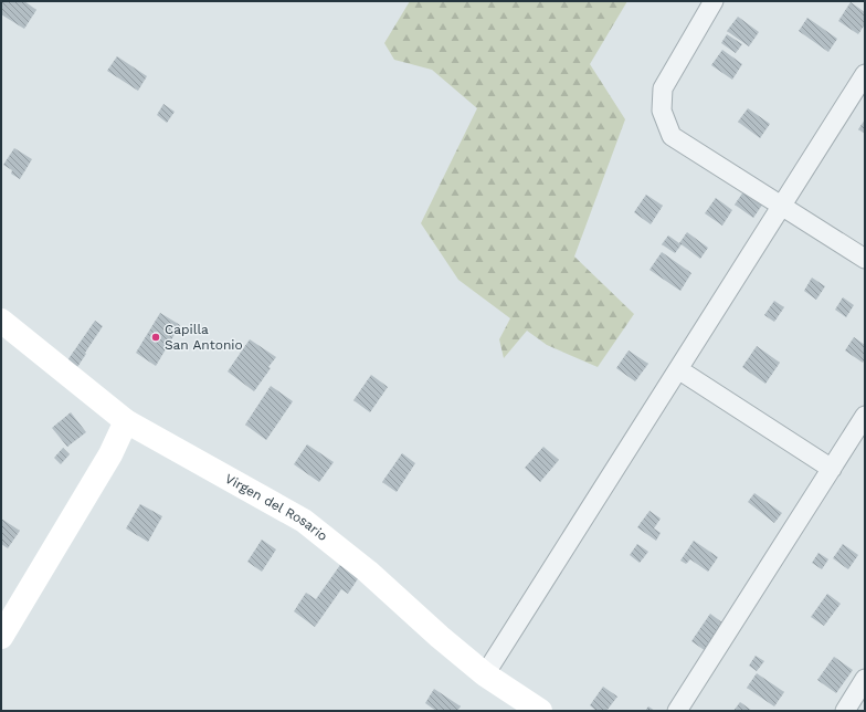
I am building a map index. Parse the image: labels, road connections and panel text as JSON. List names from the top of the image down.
{
  "streets": {
    "street": ["Virgen del Rosario"]
  },
  "places": ["Capilla San Antonio"]
}
